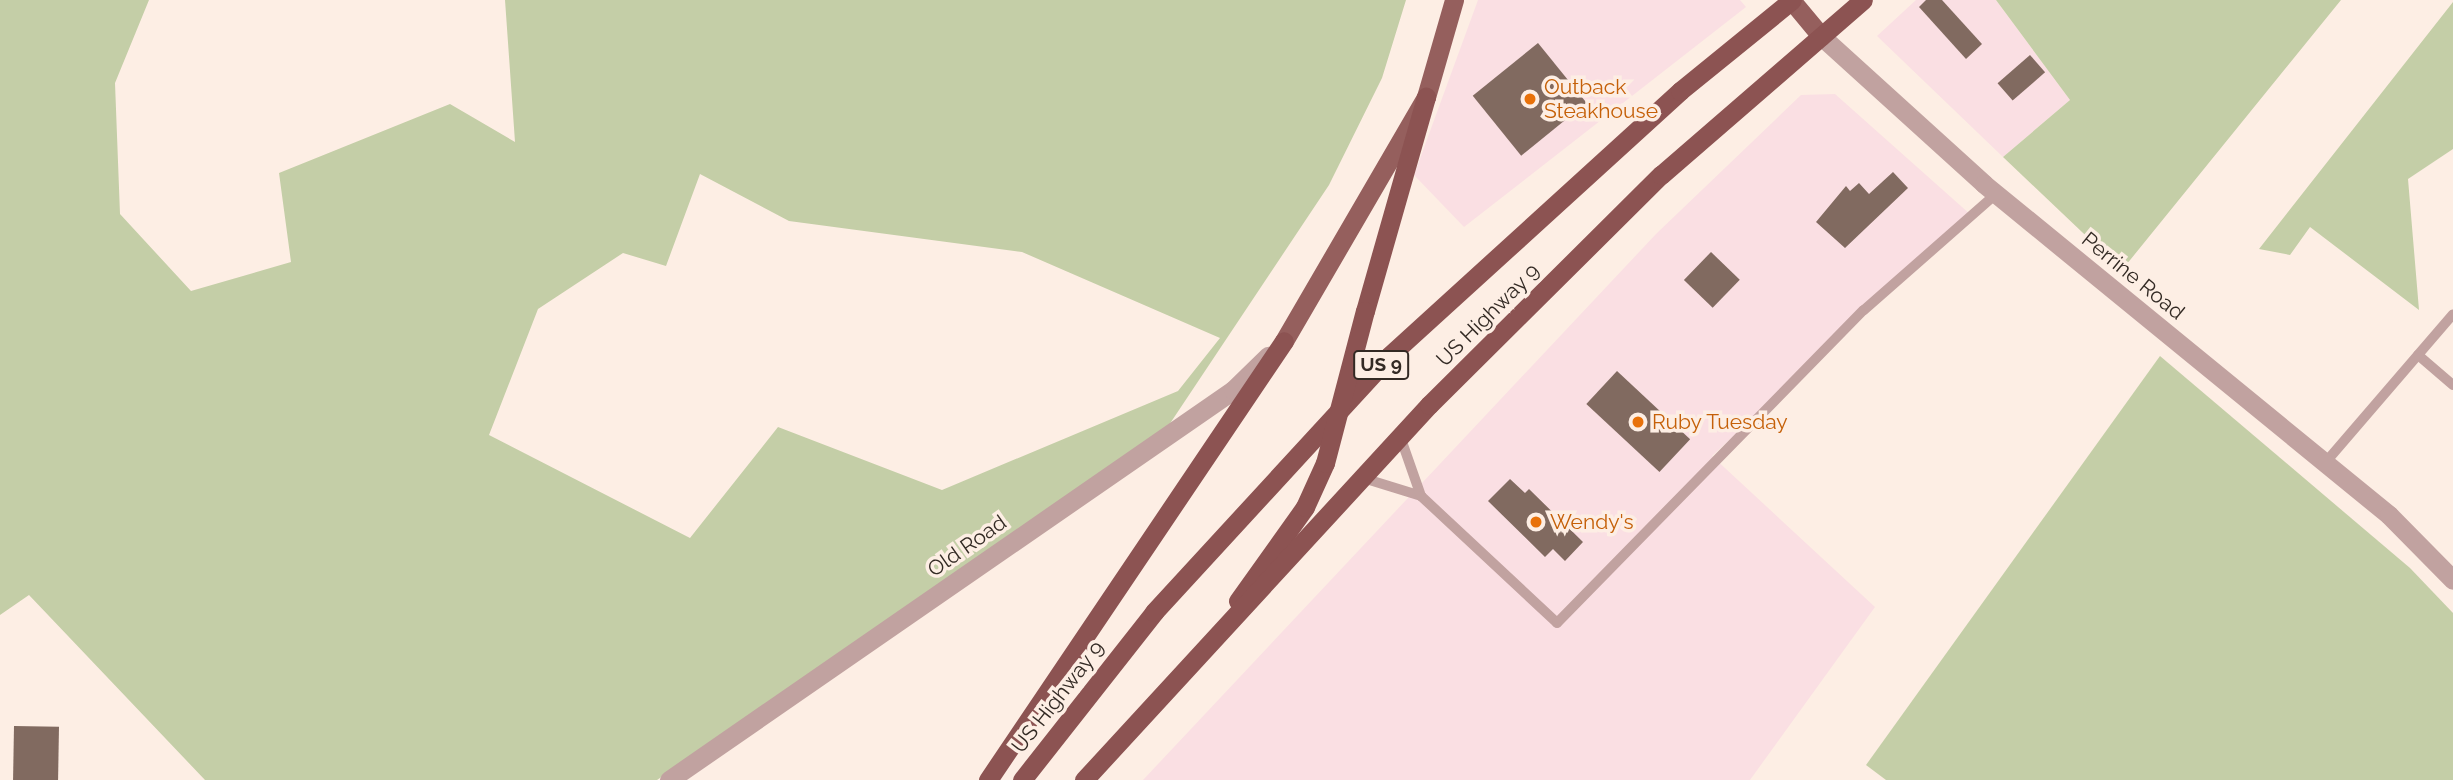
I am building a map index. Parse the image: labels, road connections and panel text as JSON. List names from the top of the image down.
{
  "streets": {
    "highway": ["US Highway 9", "US 9"],
    "main road": ["Perrine Road"],
    "street": ["Old Road"]
  },
  "crossings": [
    ["Perrine Road", "US Highway 9"]
  ],
  "places": ["Outback Steakhouse", "Ruby Tuesday", "Wendy's"]
}
